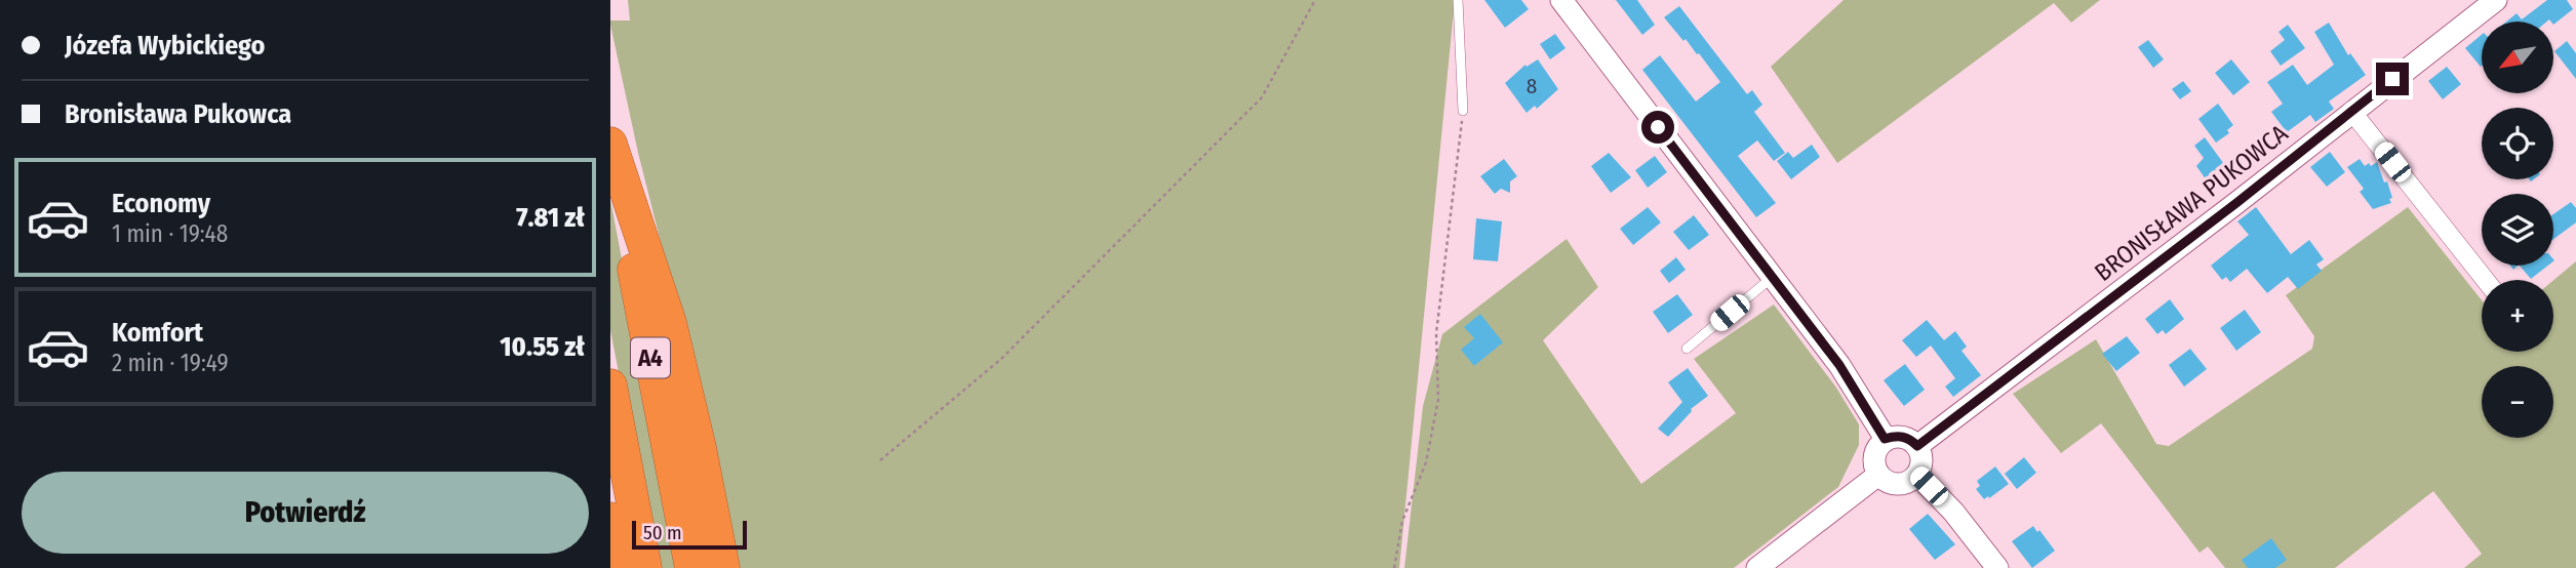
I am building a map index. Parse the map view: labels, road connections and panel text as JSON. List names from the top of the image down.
{
  "streets": {
    "highway": ["A4"],
    "street": ["BRONISŁAWA PUKOWCA"]
  },
  "house_numbers": ["8"],
  "scale_bar": "50 m",
  "north": "bottom left",
  "page": {
    "banner": ["Józefa Wybickiego", "Bronisława Pukowca"],
    "map_buttons": ["+", "−"],
    "list": [
      {
        "name": "Economy",
        "note": "1 min · 19:48",
        "value": "7.81 zł"
      },
      {
        "name": "Komfort",
        "note": "2 min · 19:49",
        "value": "10.55 zł"
      }
    ],
    "buttons": "Potwierdź",
    "scale": "50 m"
  }
}
